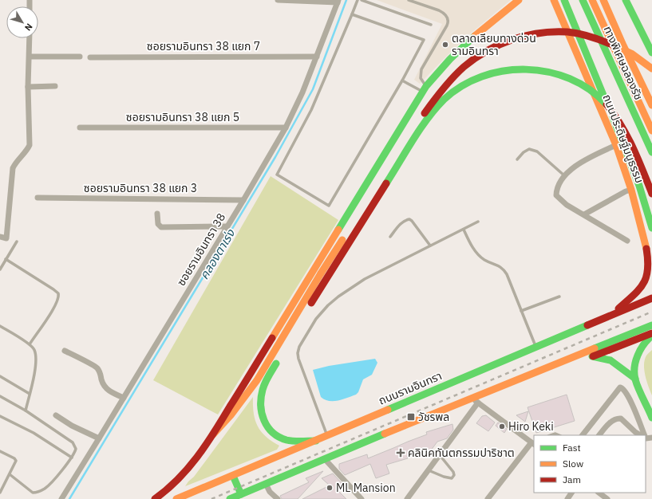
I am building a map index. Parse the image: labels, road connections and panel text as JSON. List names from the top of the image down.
{
  "streets": {
    "main road": ["ทางพิเศษฉลองรัช", "ถนนประดิษฐ์มนูธรรม", "ถนนรามอินทรา"],
    "street": [
      "ซอยรามอินทรา 38 แยก 7",
      "ซอยรามอินทรา 38 แยก 5",
      "ซอยรามอินทรา 38 แยก 3",
      "ซอยรามอินทรา 38"
    ]
  },
  "crossings": [
    ["ซอยรามอินทรา 38 แยก 7", "ซอยรามอินทรา 38"],
    ["ซอยรามอินทรา 38 แยก 5", "ซอยรามอินทรา 38"],
    ["ถนนประดิษฐ์มนูธรรม", "ถนนรามอินทรา"],
    ["ซอยรามอินทรา 38 แยก 3", "ซอยรามอินทรา 38"]
  ],
  "water": ["คลองตาเร่ง"],
  "places": {
    "other": ["ตลาดเลียบทางด่วน รามอินทรา", "Hiro Keki", "ML Mansion"],
    "transit": ["วัชรพล"],
    "health": ["คลินิคทันตกรรมปาริชาต"]
  },
  "legend": ["Fast", "Slow", "Jam"],
  "north": "bottom right"
}
